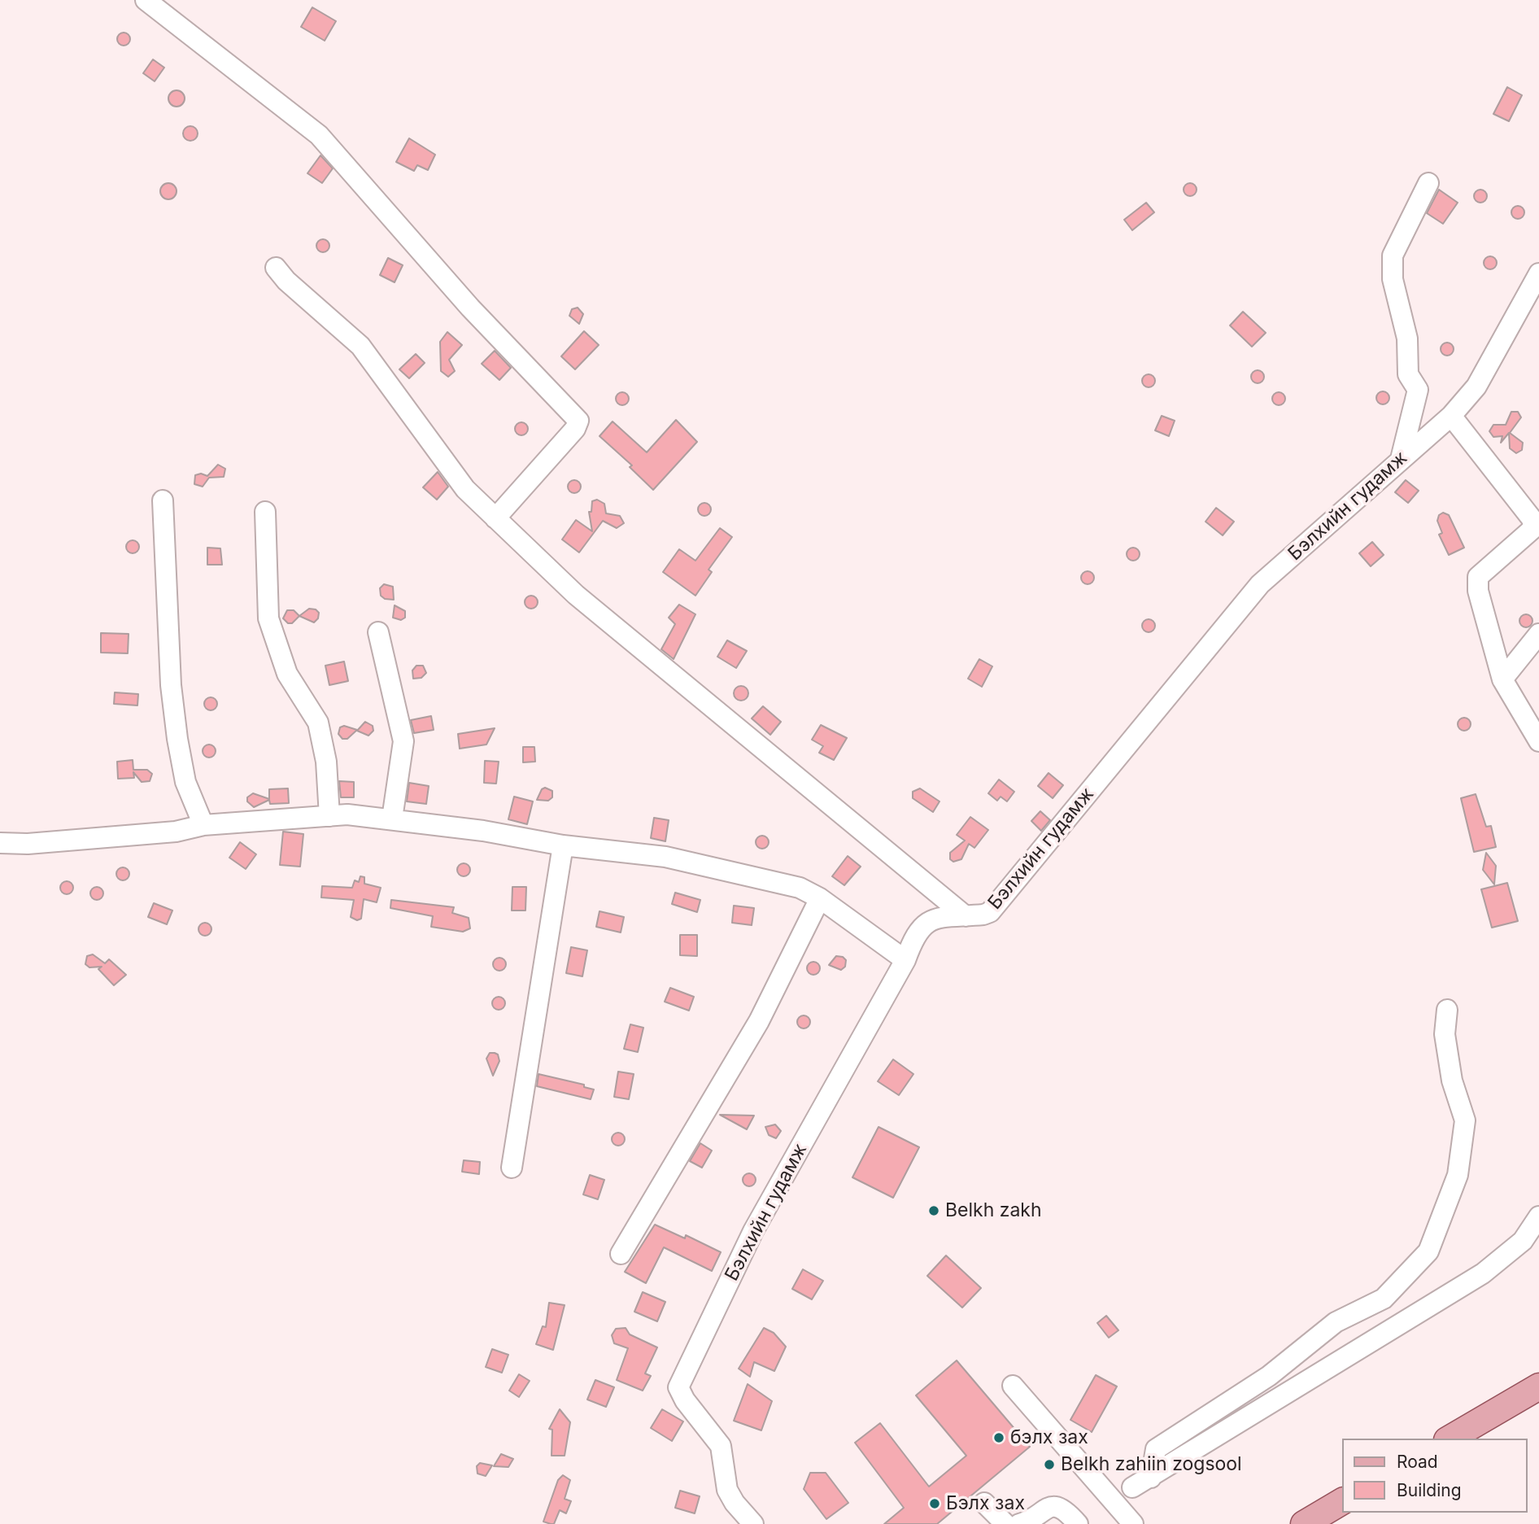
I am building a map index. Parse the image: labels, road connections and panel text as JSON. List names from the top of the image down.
{
  "streets": {
    "street": ["Бэлхийн гудамж"]
  },
  "places": [
    "Belkh zakh",
    "бэлх зах",
    "Belkh zahiin zogsool",
    "Бэлх зах"
  ],
  "legend": ["Road", "Building"]
}
